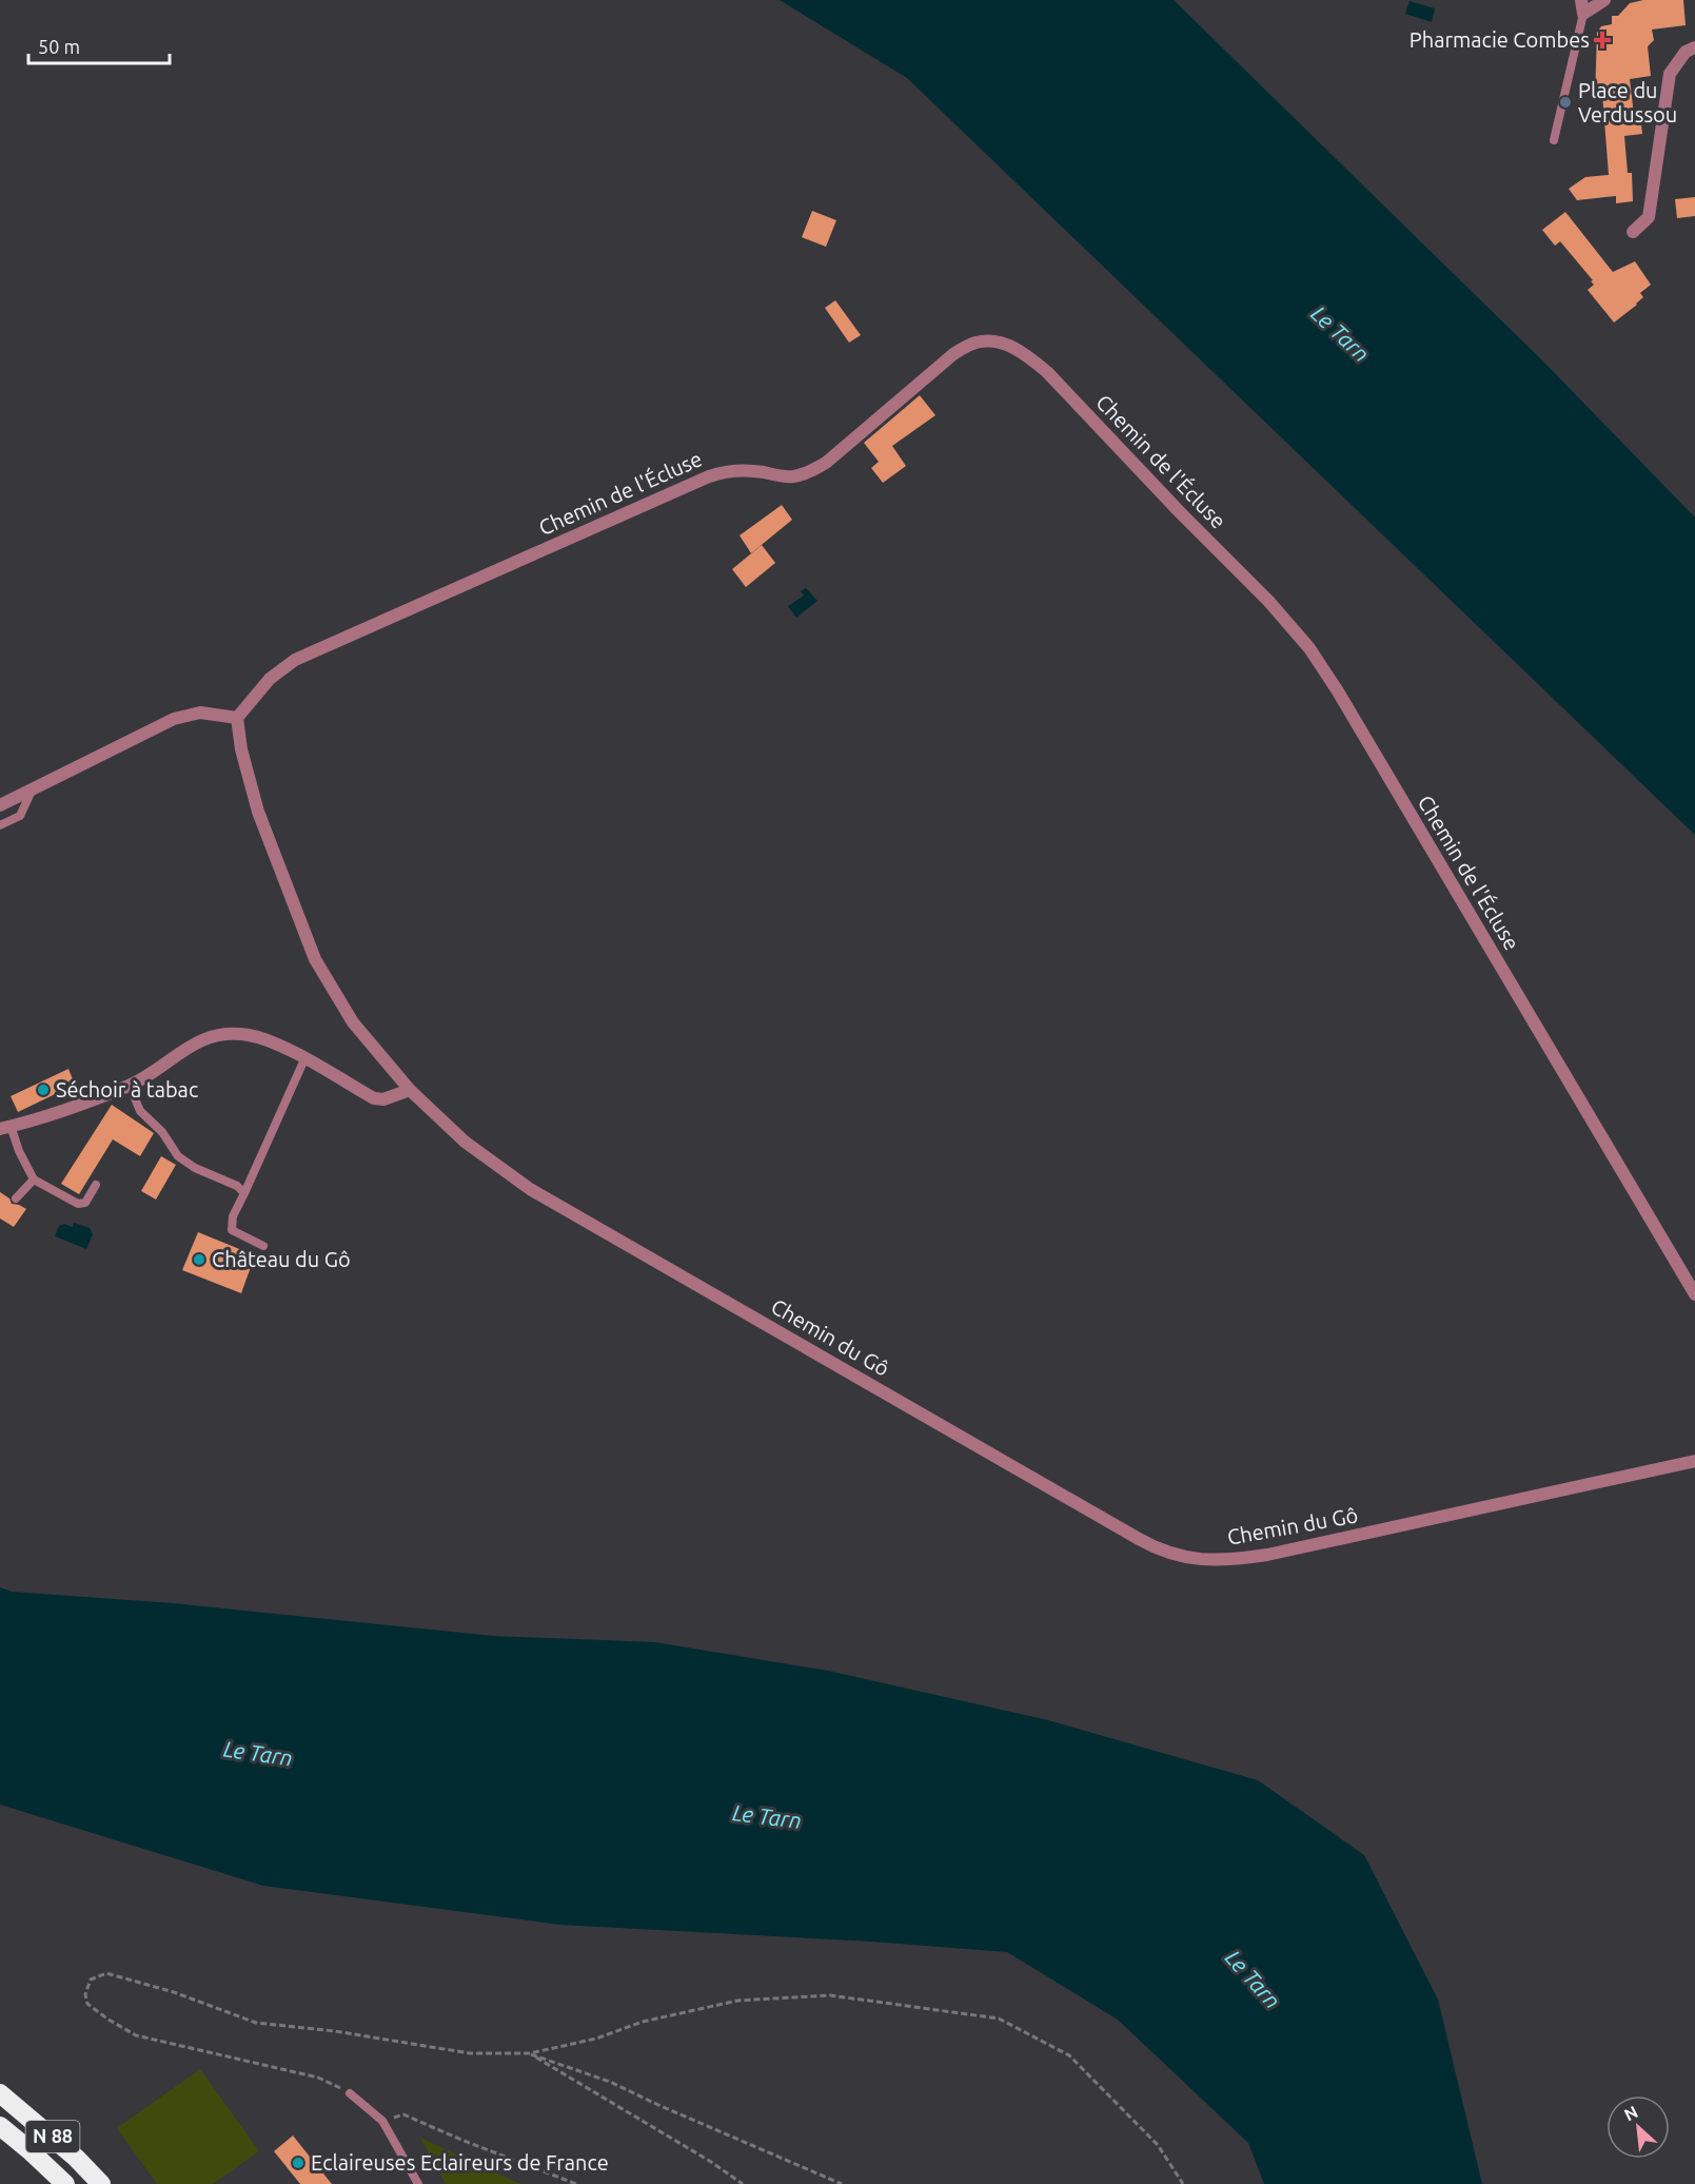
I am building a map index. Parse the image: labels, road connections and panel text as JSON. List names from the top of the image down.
{
  "streets": {
    "highway": ["N 88"],
    "street": ["Chemin de l'Écluse", "Chemin du Gô"]
  },
  "crossings": [
    ["Chemin de l'Écluse", "Chemin du Gô"]
  ],
  "water": ["Le Tarn"],
  "places": {
    "health": ["Pharmacie Combes"],
    "other": [
      "Place du Verdussou",
      "Séchoir à tabac",
      "Château du Gô",
      "Eclaireuses Eclaireurs de France"
    ]
  },
  "scale_bar": "50 m",
  "north": "top left"
}
